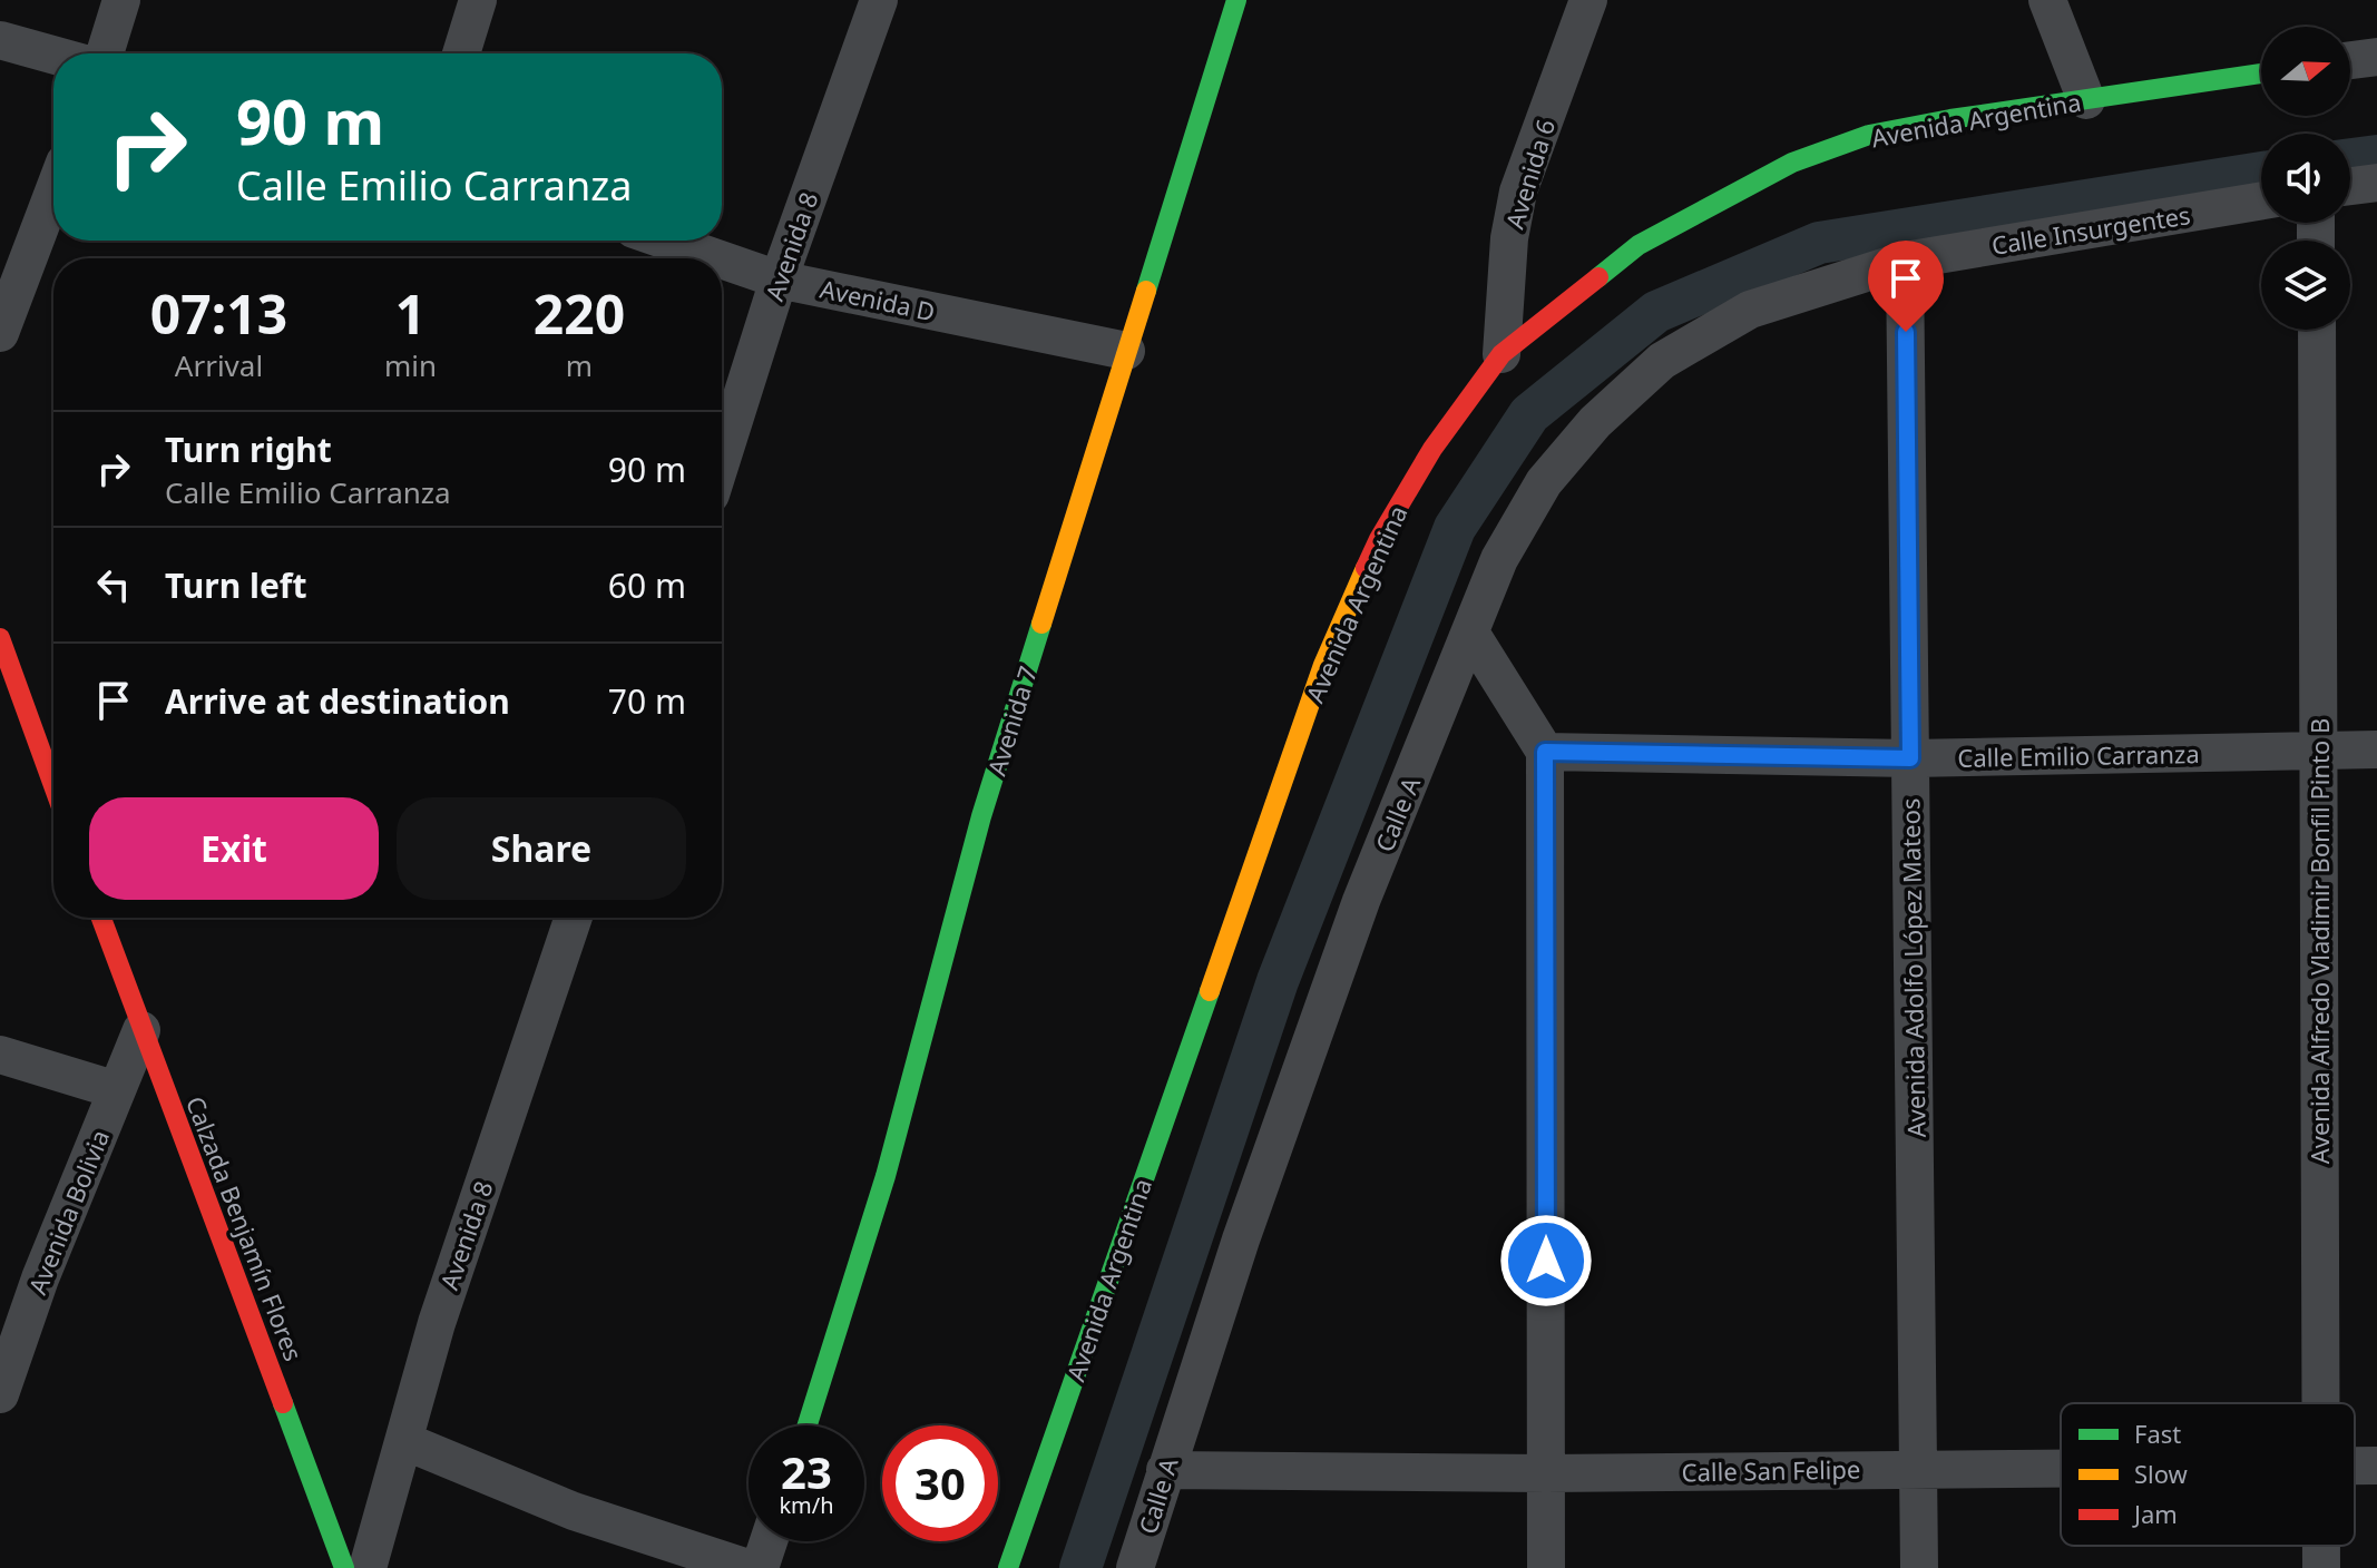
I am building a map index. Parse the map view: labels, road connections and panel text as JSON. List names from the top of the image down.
{
  "streets": {
    "street": [
      "Avenida Argentina",
      "Avenida 6",
      "Calle Insurgentes",
      "Avenida 8",
      "Avenida D",
      "Avenida 7",
      "Calle Emilio Carranza",
      "Calle A",
      "Avenida Alfredo Vladimir Bonfil Pinto B",
      "Avenida Adolfo López Mateos",
      "Avenida Bolivia",
      "Calzada Benjamín Flores",
      "Calle San Felipe"
    ]
  },
  "crossings": [
    ["Avenida Argentina", "Avenida 6"],
    ["Calle Insurgentes", "Calle A"],
    ["Calle Insurgentes", "Avenida Adolfo López Mateos"],
    ["Avenida 8", "Avenida D"],
    ["Avenida D", "Avenida 7"],
    ["Calle Emilio Carranza", "Avenida Alfredo Vladimir Bonfil Pinto B"],
    ["Calle Emilio Carranza", "Avenida Adolfo López Mateos"],
    ["Calle A", "Avenida Adolfo López Mateos"],
    ["Calle A", "Calle San Felipe"],
    ["Avenida Adolfo López Mateos", "Calle San Felipe"],
    ["Avenida Bolivia", "Calzada Benjamín Flores"]
  ],
  "legend": ["Fast", "Slow", "Jam"],
  "north": "right",
  "page": {
    "turn": ["90 m", "Calle Emilio Carranza"],
    "eta": [
      "07:13",
      "Arrival",
      "1",
      "min",
      "220",
      "m"
    ],
    "list": [
      {
        "name": "Turn right",
        "note": "Calle Emilio Carranza",
        "value": "90 m"
      },
      {
        "name": "Turn left",
        "value": "60 m"
      },
      {
        "name": "Arrive at destination",
        "value": "70 m"
      }
    ],
    "buttons": ["Exit", "Share"],
    "speed": "23 km/h",
    "limit": "30"
  }
}
